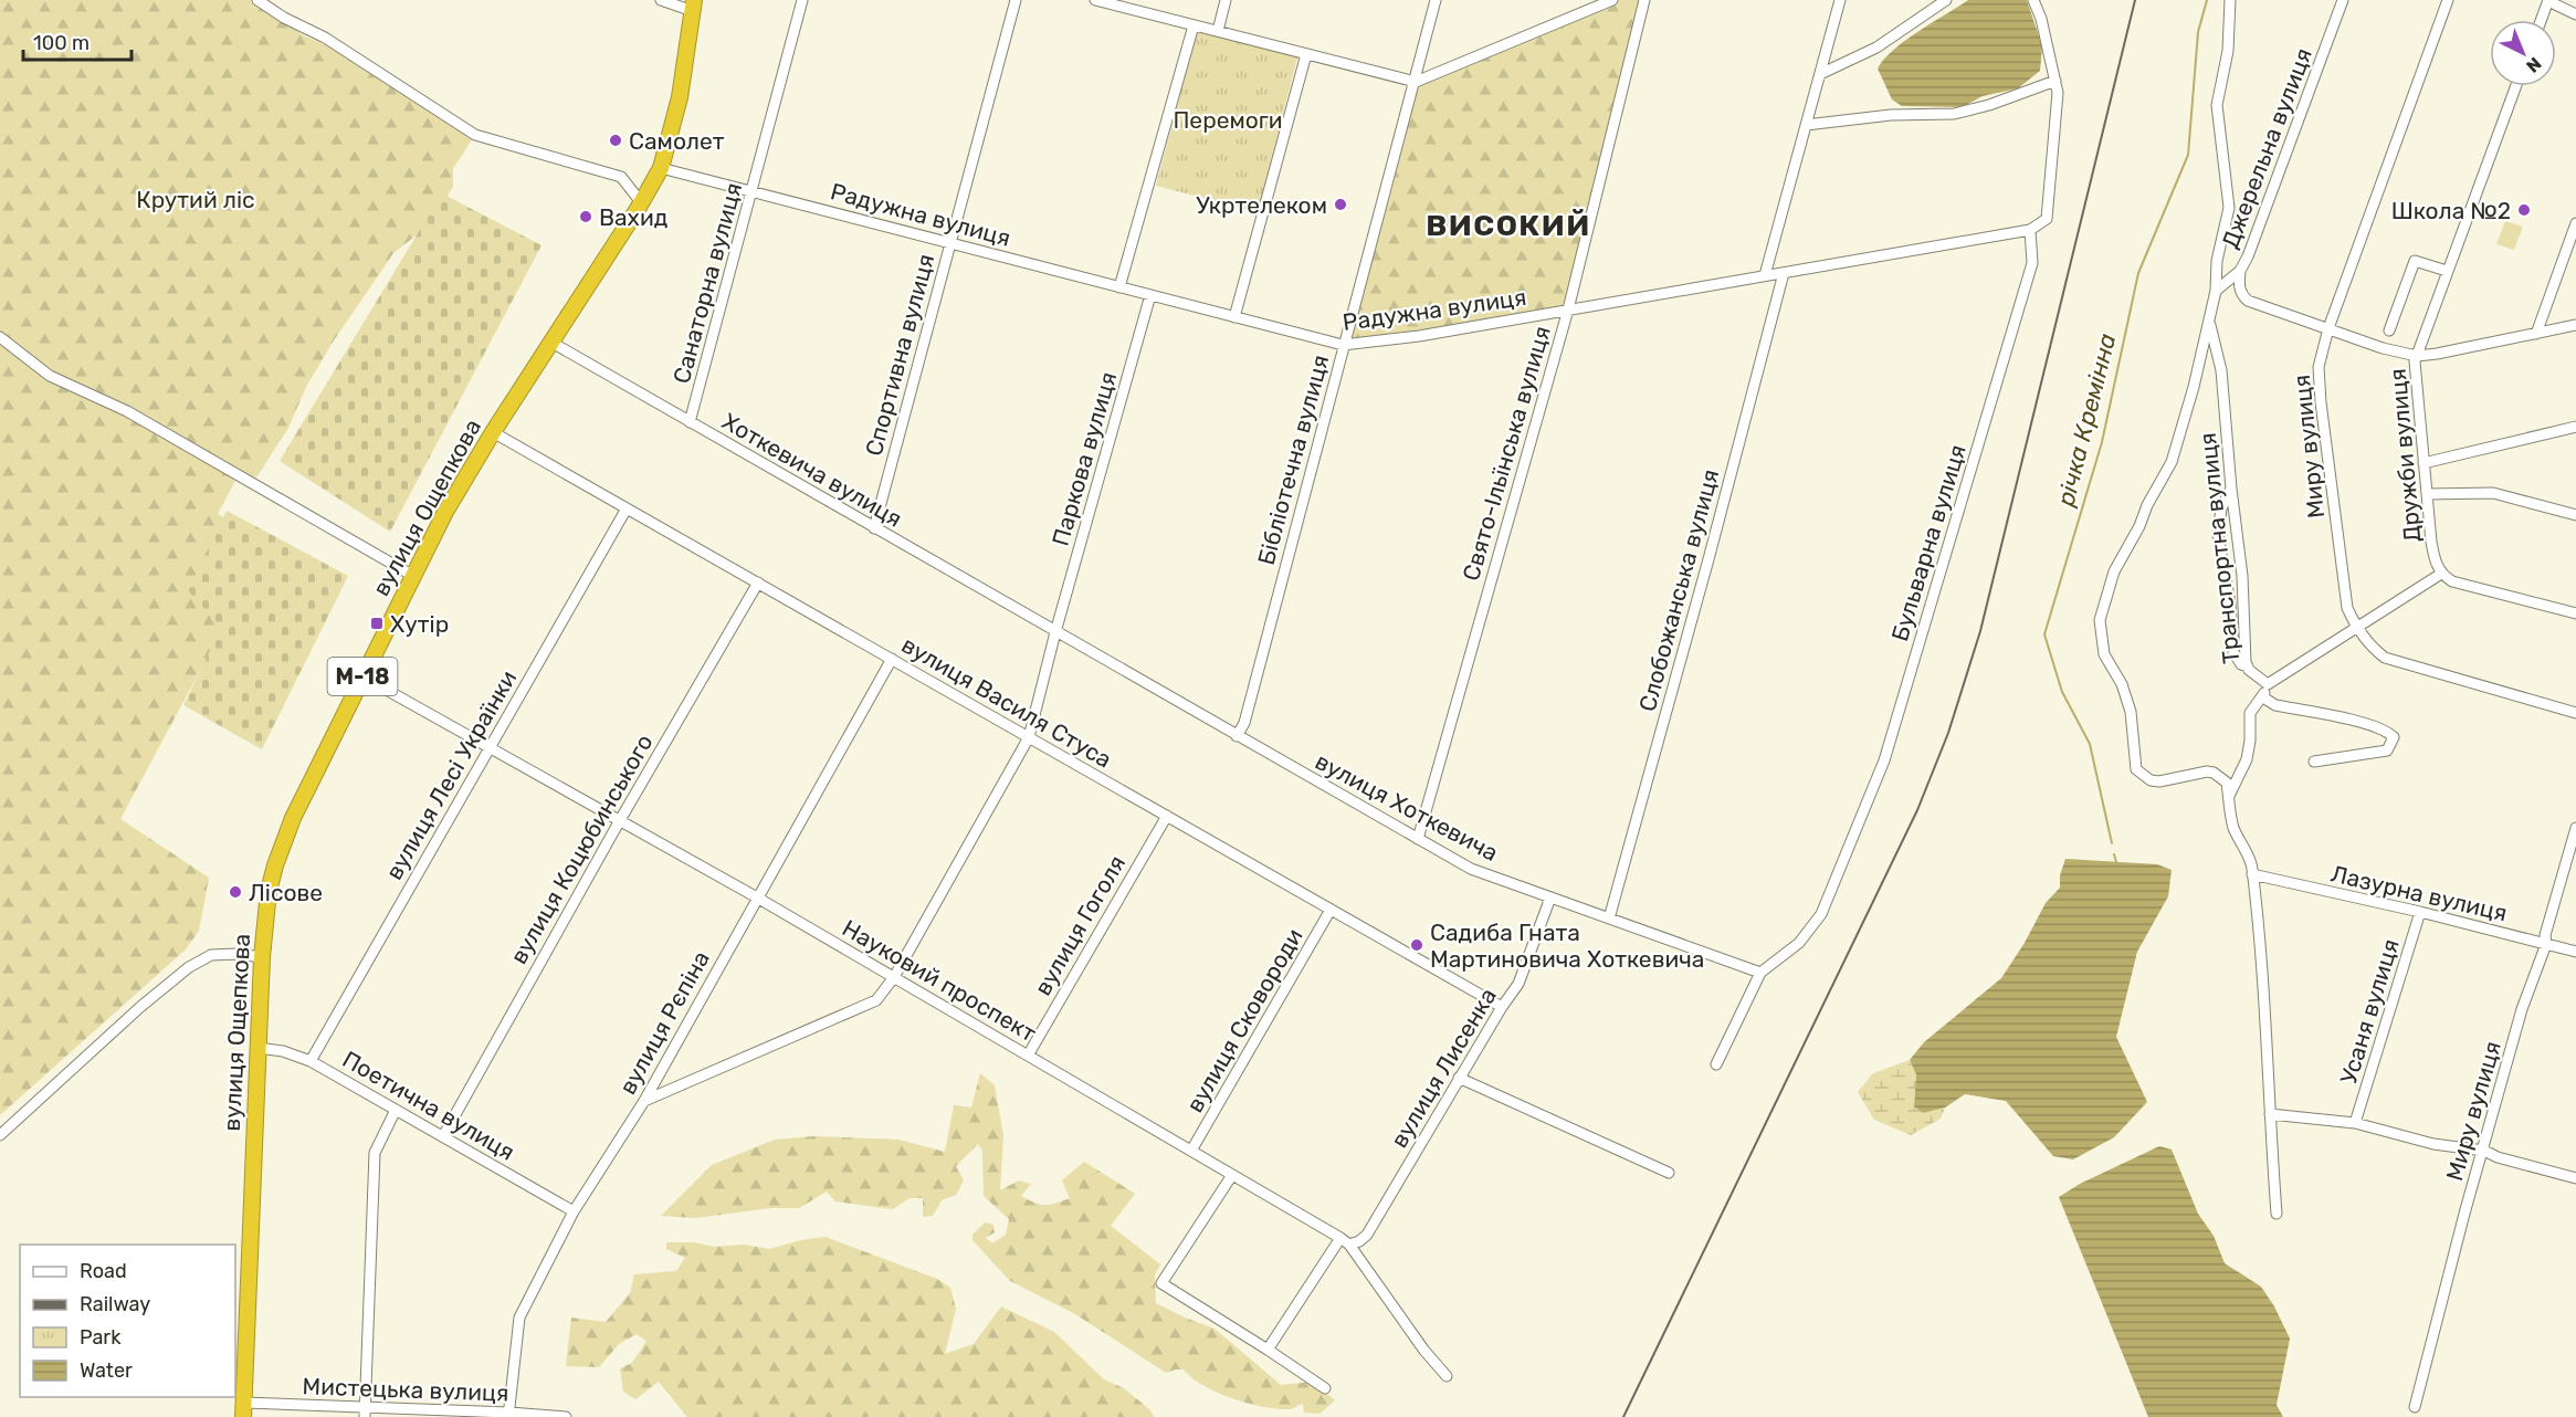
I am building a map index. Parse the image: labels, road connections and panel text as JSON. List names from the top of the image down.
{
  "streets": {
    "highway": ["вулиця Ощепкова", "М-18"],
    "street": [
      "Джерельна вулиця",
      "Радужна вулиця",
      "Санаторна вулиця",
      "Спортивна вулиця",
      "Миру вулиця",
      "Свято-Ільїнська вулиця",
      "Дружби вулиця",
      "Паркова вулиця",
      "Бібліотечна вулиця",
      "Хоткевича вулиця",
      "Бульварна вулиця",
      "Транспортна вулиця",
      "Слобожанська вулиця",
      "вулиця Василя Стуса",
      "вулиця Лесі Українки",
      "вулиця Хоткевича",
      "вулиця Коцюбинського",
      "Лазурна вулиця",
      "вулиця Гоголя",
      "Науковий проспект",
      "Усаня вулиця",
      "вулиця Сковороди",
      "вулиця Рєпіна",
      "вулиця Лисенка",
      "Поетична вулиця",
      "Мистецька вулиця"
    ]
  },
  "crossings": [
    ["Радужна вулиця", "Санаторна вулиця"],
    ["Радужна вулиця", "Спортивна вулиця"],
    ["Радужна вулиця", "Свято-Ільїнська вулиця"],
    ["Радужна вулиця", "Паркова вулиця"],
    ["Радужна вулиця", "Бібліотечна вулиця"],
    ["Радужна вулиця", "вулиця Ощепкова"],
    ["Радужна вулиця", "Бульварна вулиця"],
    ["Радужна вулиця", "Слобожанська вулиця"],
    ["Санаторна вулиця", "Хоткевича вулиця"],
    ["Спортивна вулиця", "Хоткевича вулиця"],
    ["Миру вулиця", "Лазурна вулиця"],
    ["Свято-Ільїнська вулиця", "вулиця Хоткевича"],
    ["Паркова вулиця", "Хоткевича вулиця"],
    ["Паркова вулиця", "вулиця Василя Стуса"],
    ["Паркова вулиця", "вулиця Хоткевича"],
    ["Паркова вулиця", "Науковий проспект"],
    ["Паркова вулиця", "вулиця Рєпіна"],
    ["Бібліотечна вулиця", "вулиця Хоткевича"],
    ["Хоткевича вулиця", "вулиця Ощепкова"],
    ["Хоткевича вулиця", "вулиця Хоткевича"],
    ["вулиця Ощепкова", "вулиця Василя Стуса"],
    ["вулиця Ощепкова", "Науковий проспект"],
    ["вулиця Ощепкова", "Поетична вулиця"],
    ["вулиця Ощепкова", "Мистецька вулиця"],
    ["Бульварна вулиця", "вулиця Хоткевича"],
    ["Слобожанська вулиця", "вулиця Хоткевича"],
    ["вулиця Василя Стуса", "вулиця Лесі Українки"],
    ["вулиця Василя Стуса", "вулиця Коцюбинського"],
    ["вулиця Василя Стуса", "вулиця Гоголя"],
    ["вулиця Василя Стуса", "вулиця Сковороди"],
    ["вулиця Василя Стуса", "вулиця Рєпіна"],
    ["вулиця Василя Стуса", "вулиця Лисенка"],
    ["вулиця Лесі Українки", "Науковий проспект"],
    ["вулиця Лесі Українки", "Поетична вулиця"],
    ["вулиця Хоткевича", "вулиця Лисенка"],
    ["вулиця Коцюбинського", "Науковий проспект"],
    ["вулиця Коцюбинського", "Поетична вулиця"],
    ["Лазурна вулиця", "Усаня вулиця"],
    ["вулиця Гоголя", "Науковий проспект"],
    ["Науковий проспект", "вулиця Сковороди"],
    ["Науковий проспект", "вулиця Рєпіна"],
    ["Науковий проспект", "вулиця Лисенка"],
    ["вулиця Рєпіна", "Поетична вулиця"],
    ["вулиця Рєпіна", "Мистецька вулиця"]
  ],
  "districts": ["ВИСОКИЙ"],
  "water": ["річка Кремінна"],
  "parks": ["Перемоги", "Крутий ліс"],
  "places": {
    "other": [
      "Самолет",
      "Укртелеком",
      "Школа №2",
      "Вахид",
      "Лісове",
      "Садиба Гната Мартиновича Хоткевича"
    ],
    "transit": ["Хутір"]
  },
  "legend": [
    "Road",
    "Railway",
    "Park",
    "Water"
  ],
  "scale_bar": "100 m",
  "north": "bottom right"
}
